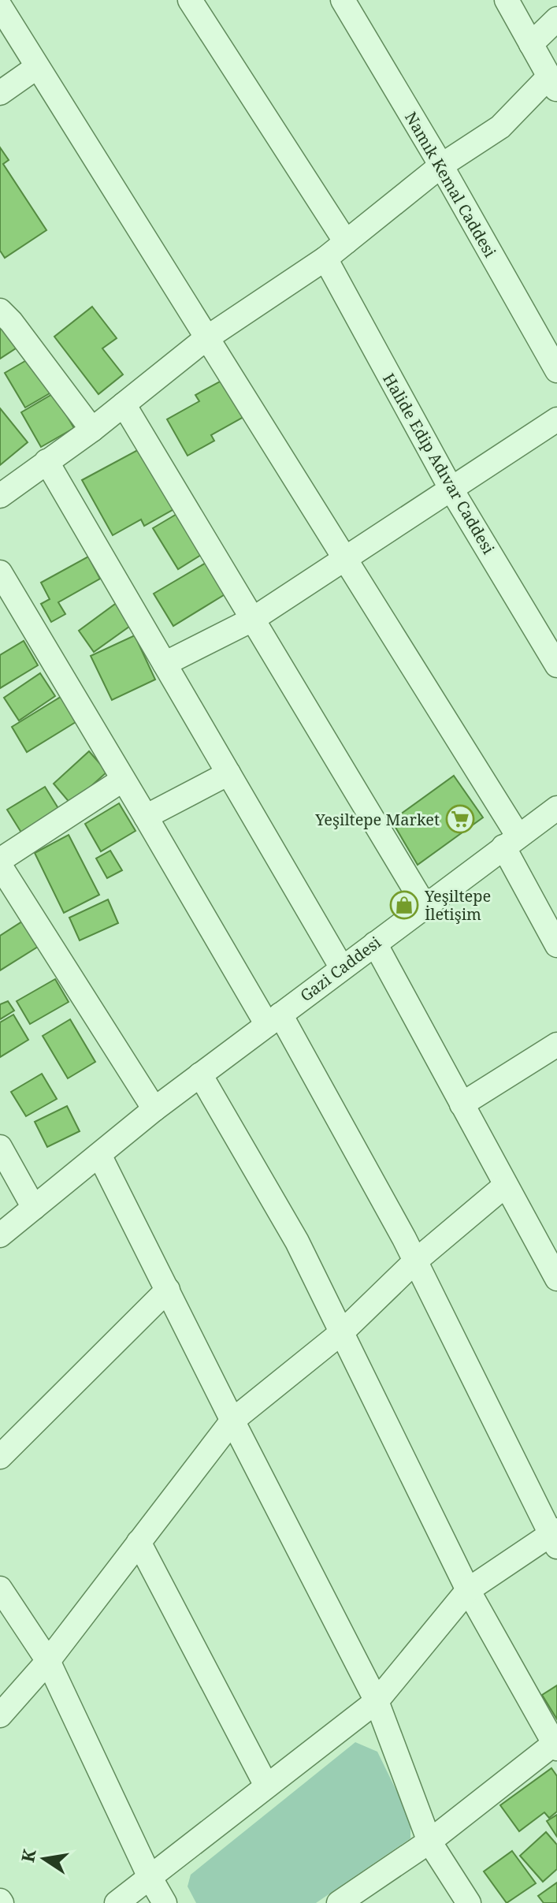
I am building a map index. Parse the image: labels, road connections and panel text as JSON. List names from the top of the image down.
{
  "streets": {
    "street": ["Namık Kemal Caddesi", "Halide Edip Adıvar Caddesi", "Gazi Caddesi"]
  },
  "places": {
    "supermarket": ["Yeşiltepe Market"],
    "shop": ["Yeşiltepe İletişim"]
  },
  "north": "left"
}
